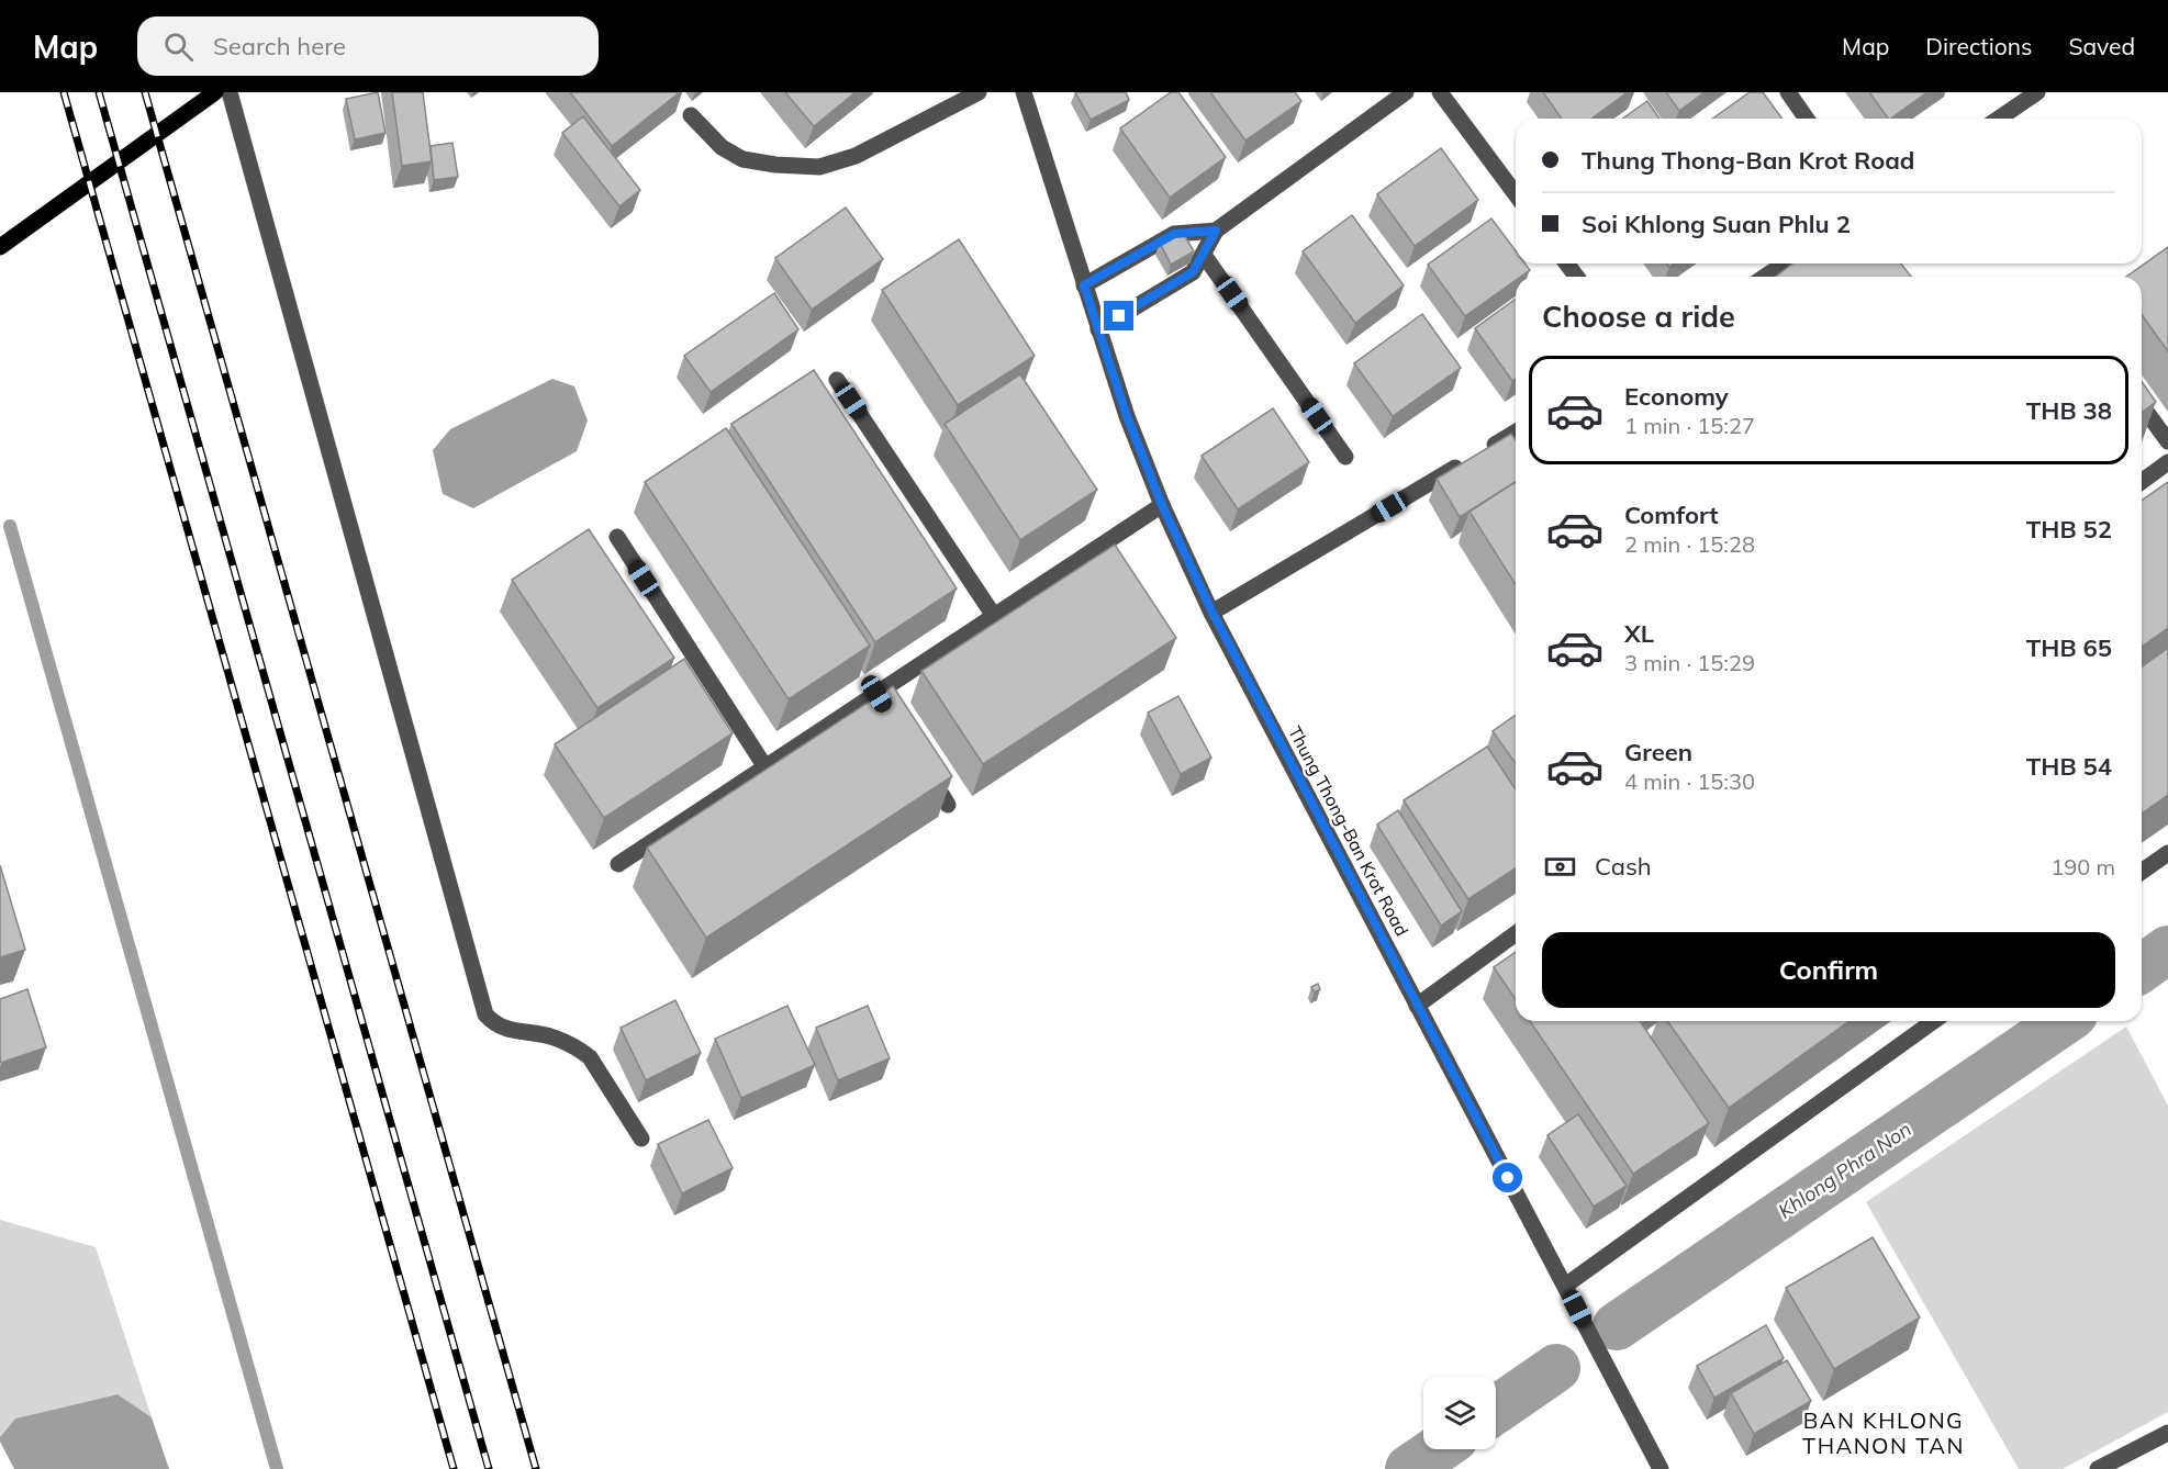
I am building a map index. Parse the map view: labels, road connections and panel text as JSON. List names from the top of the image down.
{
  "streets": {
    "street": ["Thung Thong-Ban Krot Road"]
  },
  "districts": ["BAN KHLONG THANON TAN"],
  "water": ["Khlong Phra Non"],
  "page": {
    "header": "Map",
    "search": "Search here",
    "nav": ["Map", "Directions", "Saved"],
    "banner": ["Thung Thong-Ban Krot Road", "Soi Khlong Suan Phlu 2"],
    "heading": "Choose a ride",
    "list": [
      {
        "name": "Economy",
        "note": "1 min · 15:27",
        "value": "THB 38"
      },
      {
        "name": "Comfort",
        "note": "2 min · 15:28",
        "value": "THB 52"
      },
      {
        "name": "XL",
        "note": "3 min · 15:29",
        "value": "THB 65"
      },
      {
        "name": "Green",
        "note": "4 min · 15:30",
        "value": "THB 54"
      }
    ],
    "pay": ["Cash", "190 m"],
    "buttons": "Confirm"
  }
}
